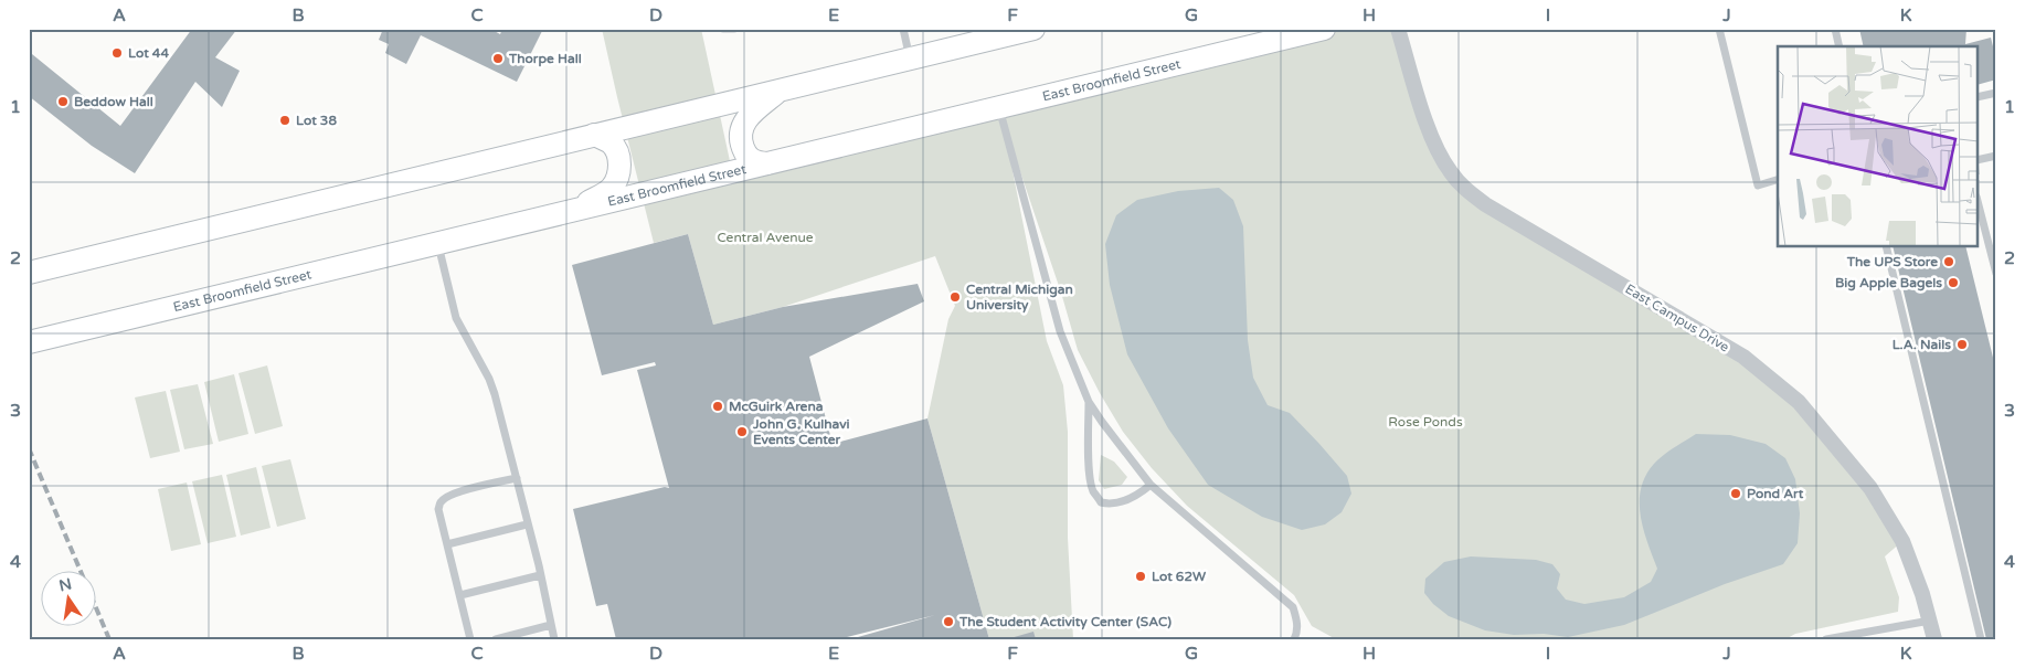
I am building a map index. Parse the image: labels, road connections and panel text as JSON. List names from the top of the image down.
{
  "streets": {
    "main road": ["East Broomfield Street"],
    "street": ["East Campus Drive"]
  },
  "parks": ["Central Avenue", "Rose Ponds"],
  "places": [
    "Lot 44",
    "Thorpe Hall",
    "Beddow Hall",
    "Lot 38",
    "The UPS Store",
    "Big Apple Bagels",
    "Central Michigan University",
    "L.A. Nails",
    "McGuirk Arena",
    "John G. Kulhavi Events Center",
    "Pond Art",
    "Lot 62W",
    "The Student Activity Center (SAC)"
  ],
  "north": "top",
  "grid": {
    "columns": [
      "A",
      "B",
      "C",
      "D",
      "E",
      "F",
      "G",
      "H",
      "I",
      "J",
      "K"
    ],
    "rows": [
      "1",
      "2",
      "3",
      "4"
    ]
  }
}
